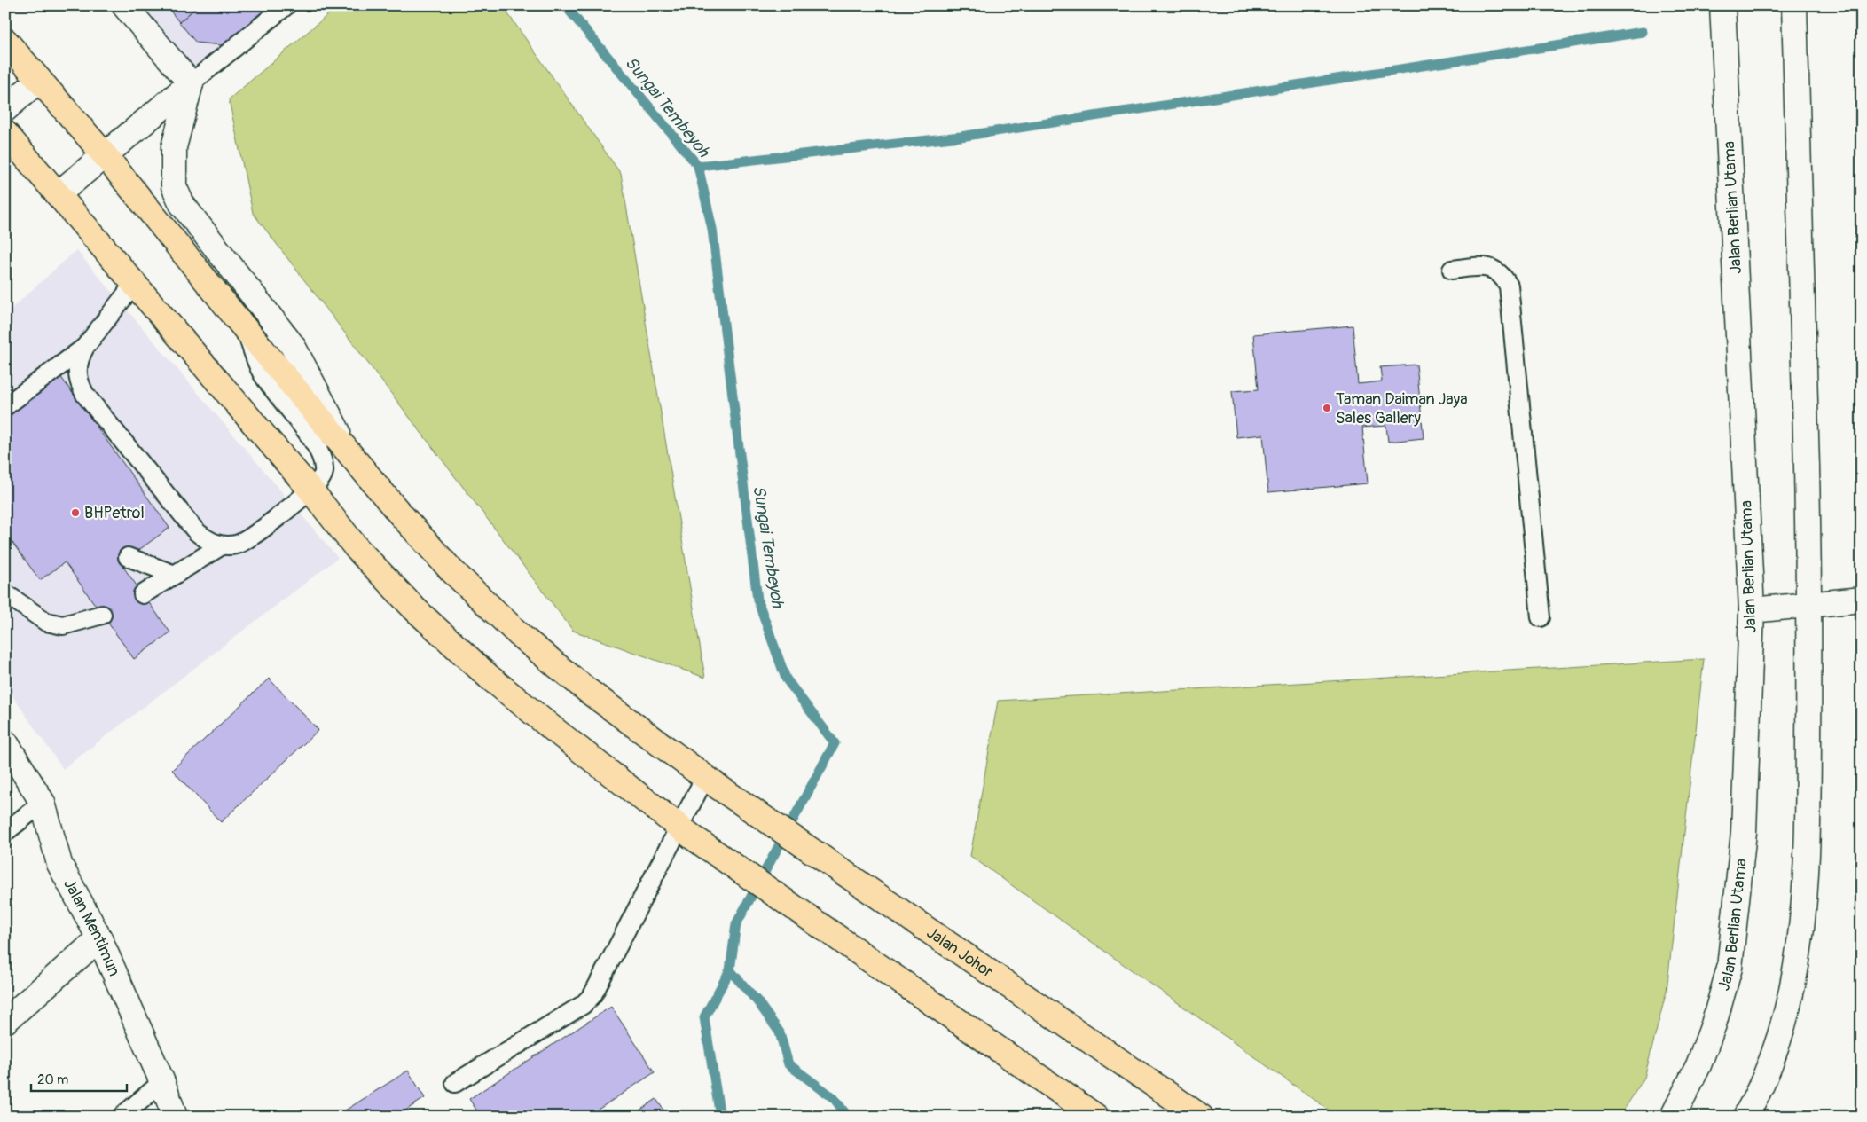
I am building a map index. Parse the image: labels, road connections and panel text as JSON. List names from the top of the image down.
{
  "streets": {
    "highway": ["Jalan Johor"],
    "street": ["Jalan Berlian Utama", "Jalan Mentimun"]
  },
  "water": ["Sungai Tembeyoh"],
  "places": ["Taman Daiman Jaya Sales Gallery", "BHPetrol"],
  "scale_bar": "20 m"
}
